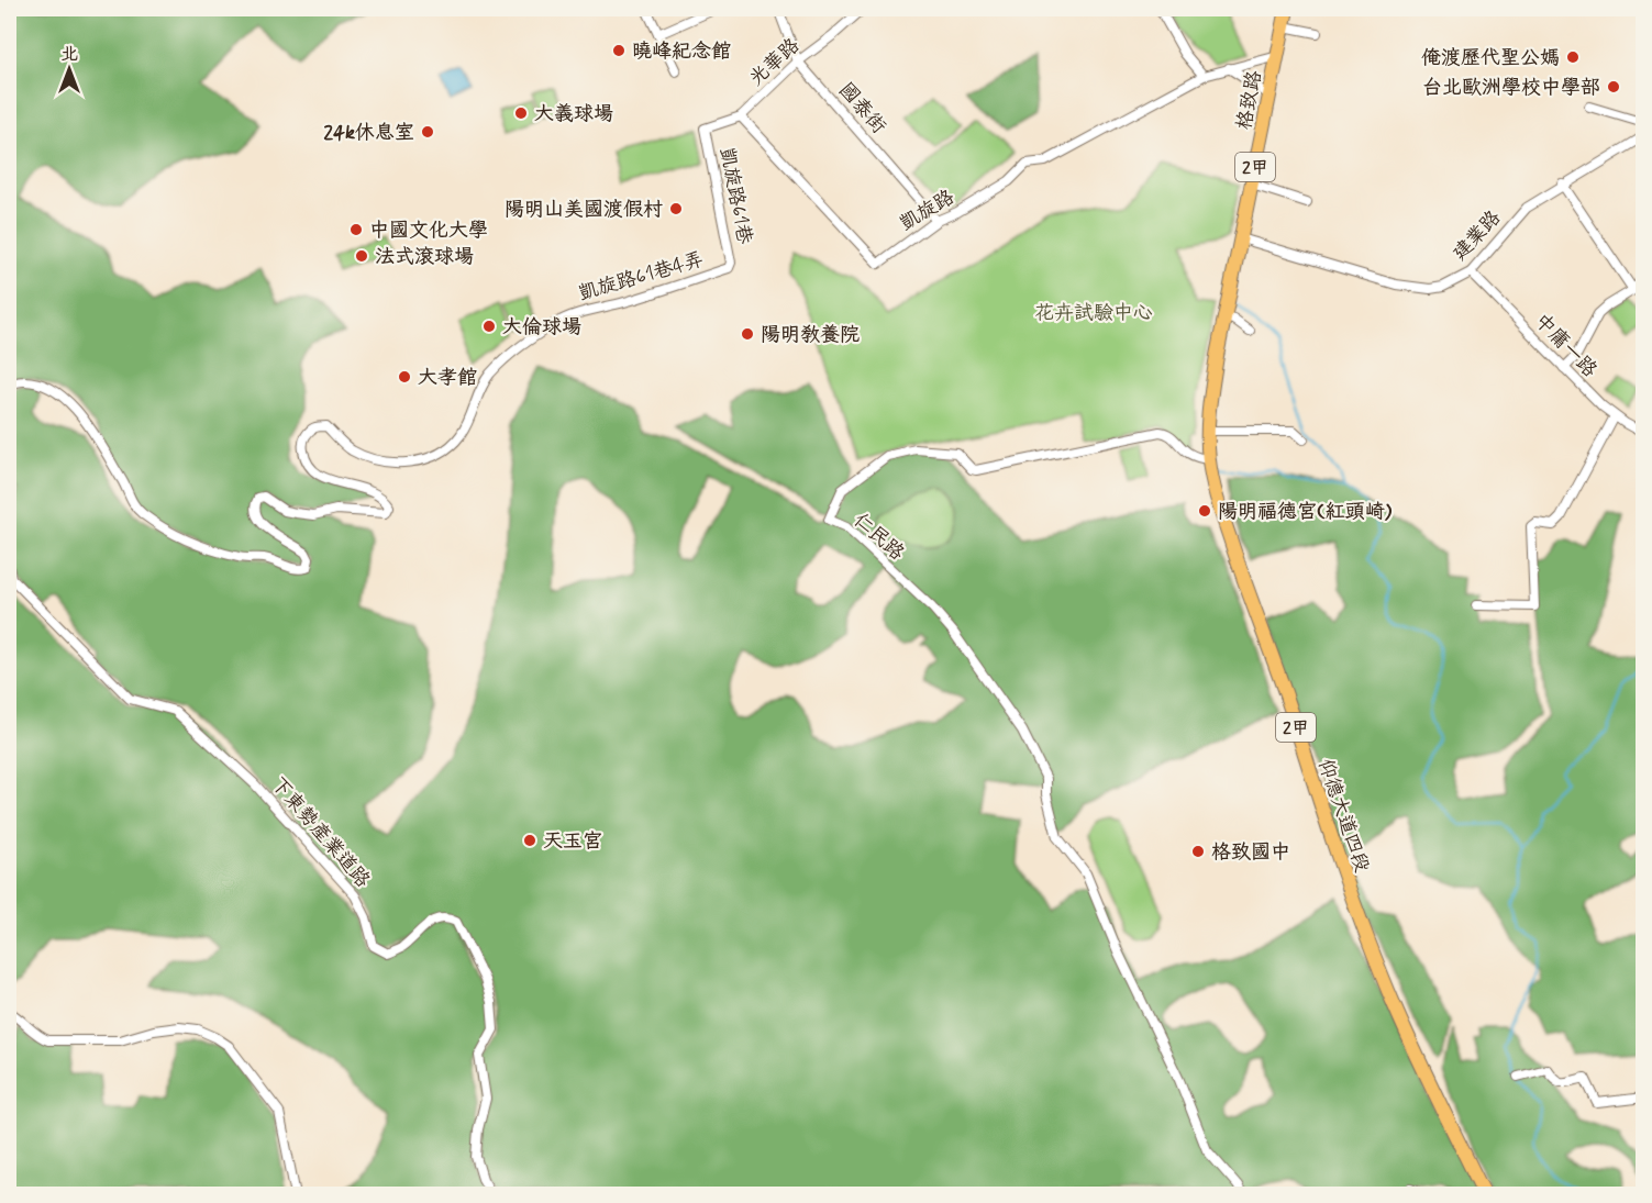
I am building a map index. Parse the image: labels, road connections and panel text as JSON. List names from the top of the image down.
{
  "streets": {
    "main road": ["格致路", "2甲", "仰德大道四段"],
    "street": [
      "光華路",
      "國泰街",
      "凱旋路61巷",
      "凱旋路",
      "建業路",
      "凱旋路61巷4弄",
      "中庸一路",
      "仁民路",
      "下東勢產業道路"
    ]
  },
  "crossings": [
    ["光華路", "國泰街"],
    ["光華路", "凱旋路61巷"],
    ["光華路", "凱旋路"],
    ["格致路", "建業路"],
    ["格致路", "仰德大道四段"],
    ["國泰街", "凱旋路"],
    ["凱旋路61巷", "凱旋路"],
    ["凱旋路61巷", "凱旋路61巷4弄"],
    ["建業路", "中庸一路"],
    ["建業路", "仰德大道四段"],
    ["仁民路", "仰德大道四段"]
  ],
  "parks": ["花卉試驗中心"],
  "places": [
    "曉峰紀念館",
    "俺渡歷代聖公媽",
    "台北歐洲學校中學部",
    "大義球場",
    "24k休息室",
    "陽明山美國渡假村",
    "中國文化大學",
    "法式滾球場",
    "大倫球場",
    "陽明教養院",
    "大孝館",
    "陽明福德宮(紅頭崎)",
    "天玉宮",
    "格致國中"
  ],
  "north": "top"
}
